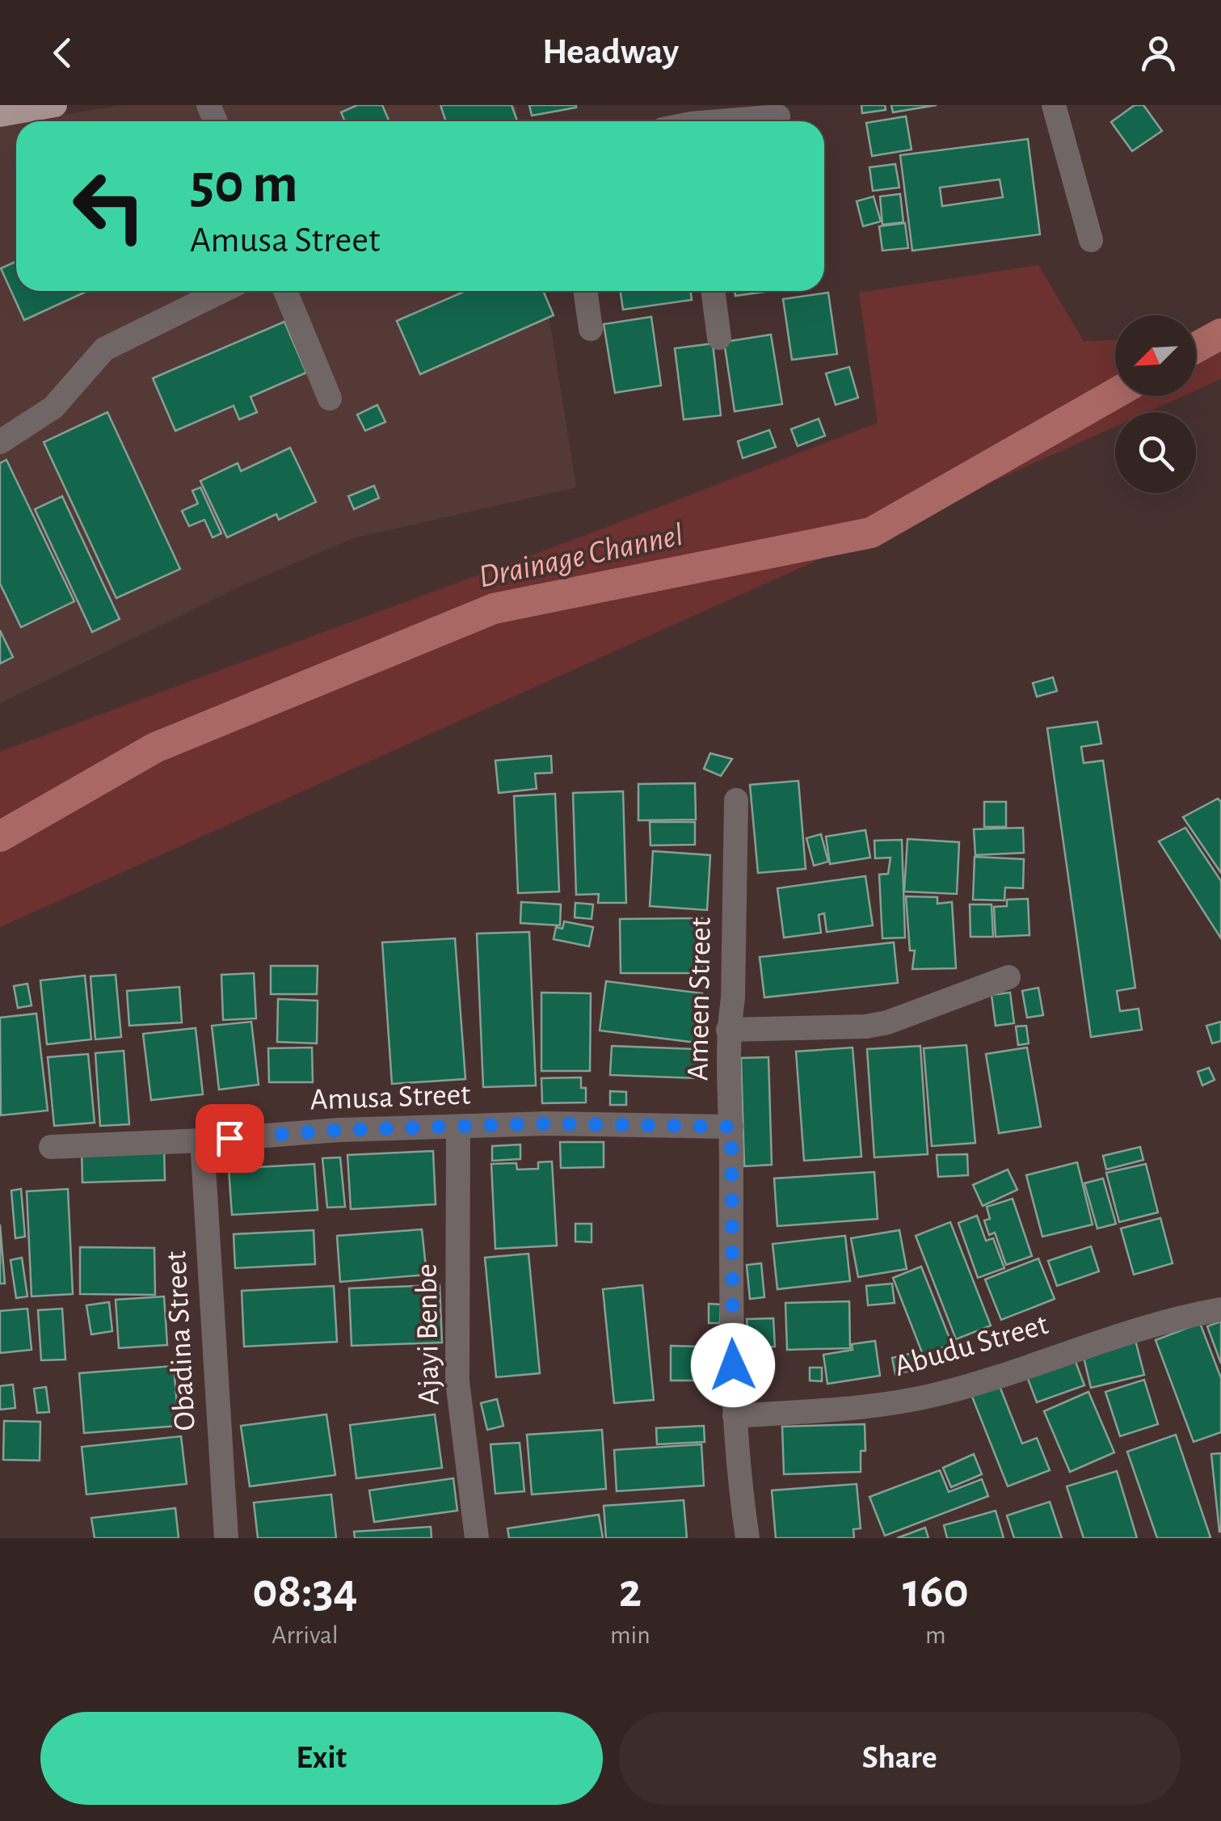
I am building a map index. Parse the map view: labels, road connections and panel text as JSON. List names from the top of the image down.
{
  "streets": {
    "street": [
      "Ameen Street",
      "Amusa Street",
      "Ajayi Benbe",
      "Obadina Street",
      "Abudu Street"
    ]
  },
  "crossings": [
    ["Ameen Street", "Amusa Street"],
    ["Ameen Street", "Abudu Street"],
    ["Amusa Street", "Ajayi Benbe"],
    ["Amusa Street", "Obadina Street"]
  ],
  "water": ["Drainage Channel"],
  "north": "bottom left",
  "page": {
    "header": "Headway",
    "turn": ["50 m", "Amusa Street"],
    "eta": [
      "08:34",
      "Arrival",
      "2",
      "min",
      "160",
      "m"
    ],
    "buttons": ["Exit", "Share"]
  }
}
